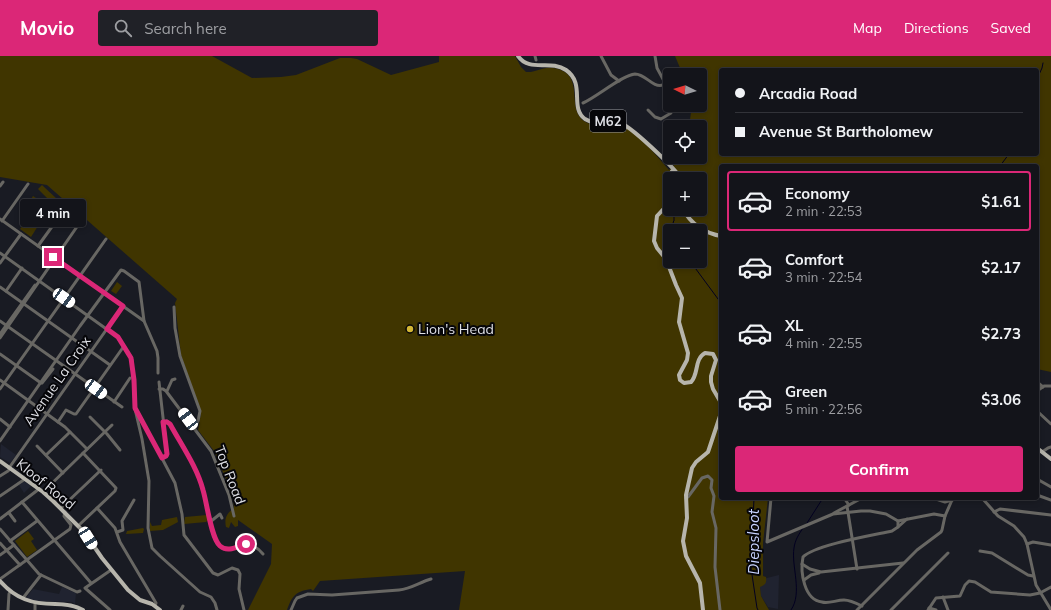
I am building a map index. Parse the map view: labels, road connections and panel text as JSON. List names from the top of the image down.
{
  "streets": {
    "main road": ["M62", "Kloof Road"],
    "street": ["Avenue La Croix", "Top Road"]
  },
  "crossings": [
    ["Avenue La Croix", "Kloof Road"]
  ],
  "water": ["Diepsloot"],
  "places": ["Lion's Head"],
  "north": "left",
  "page": {
    "header": "Movio",
    "search": "Search here",
    "nav": ["Map", "Directions", "Saved"],
    "map_buttons": ["+", "−"],
    "banner": ["Arcadia Road", "Avenue St Bartholomew"],
    "list": [
      {
        "name": "Economy",
        "note": "2 min · 22:53",
        "value": "$1.61"
      },
      {
        "name": "Comfort",
        "note": "3 min · 22:54",
        "value": "$2.17"
      },
      {
        "name": "XL",
        "note": "4 min · 22:55",
        "value": "$2.73"
      },
      {
        "name": "Green",
        "note": "5 min · 22:56",
        "value": "$3.06"
      }
    ],
    "bubble": "4 min",
    "buttons": "Confirm"
  }
}
